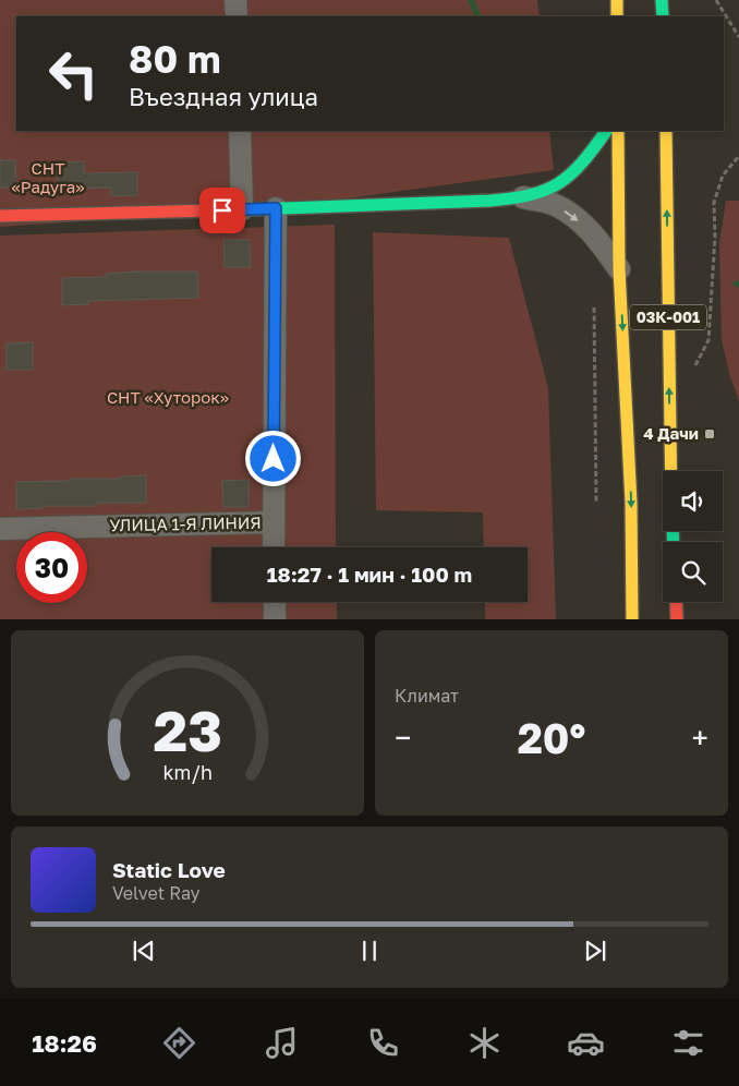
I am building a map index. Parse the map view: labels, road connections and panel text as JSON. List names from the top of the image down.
{
  "streets": {
    "main road": ["03К-001"],
    "street": ["УЛИЦА 1-Я ЛИНИЯ"]
  },
  "parks": ["СНТ «Радуга»", "СНТ «Хуторок»"],
  "places": {
    "transit": ["4 Дачи"]
  },
  "page": {
    "turn": ["80 m", "Въездная улица"],
    "limit": "30",
    "trip": "18:27 · 1 мин · 100 m",
    "tile": "Климат",
    "heat": ["−", "20°", "+"],
    "song": ["Static Love", "Velvet Ray"],
    "tabs": "18:26",
    "gauge": ["23", "km/h"]
  }
}
